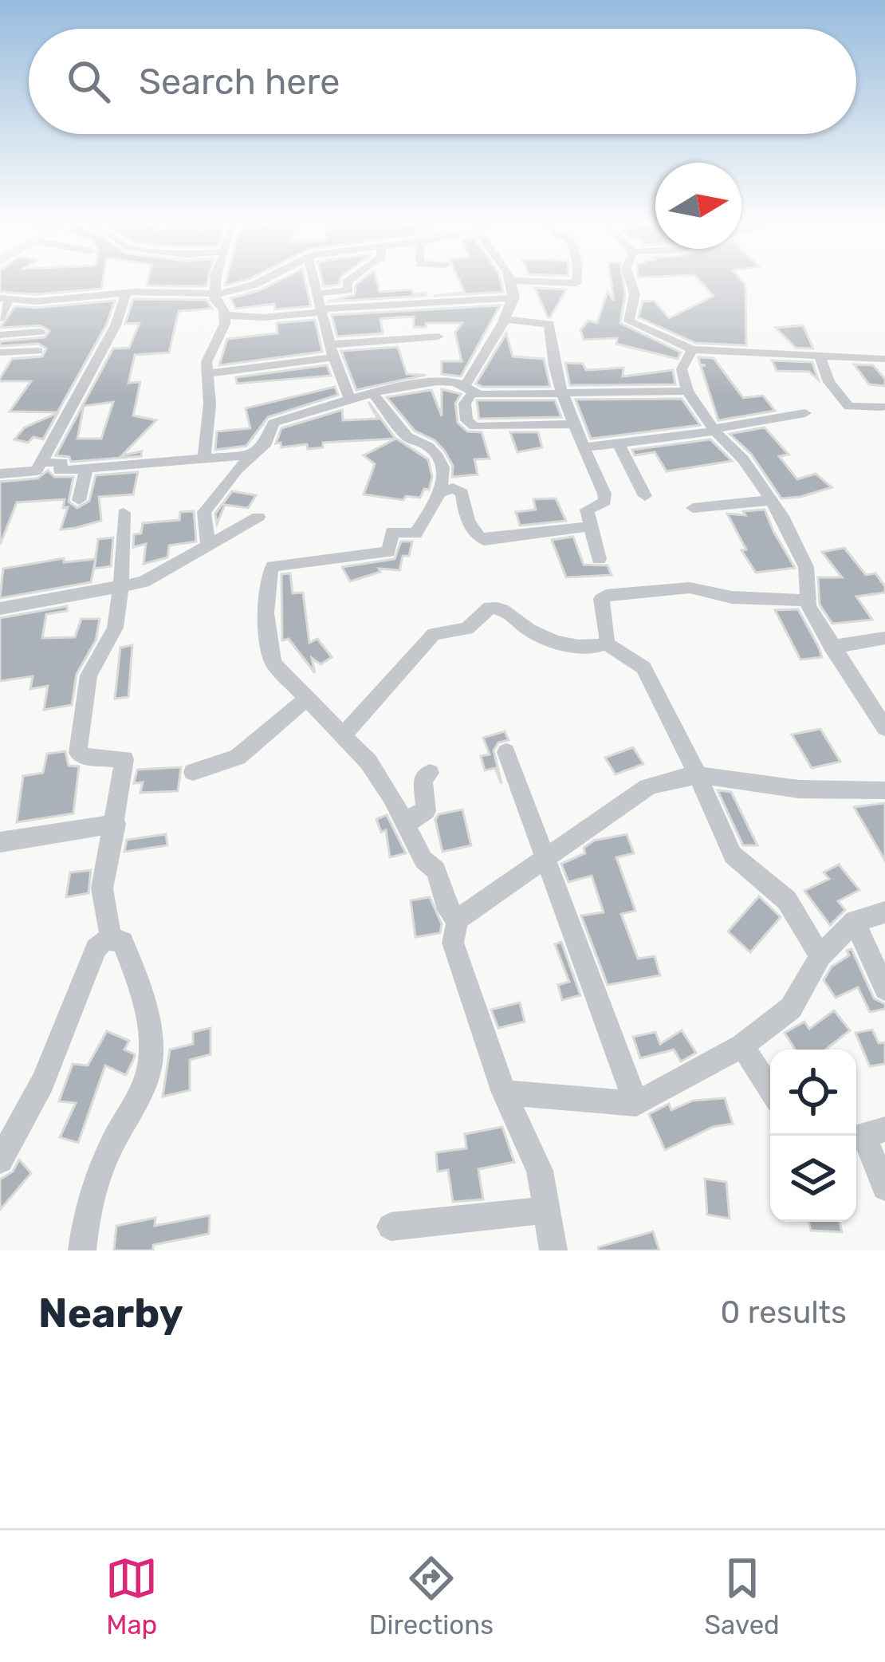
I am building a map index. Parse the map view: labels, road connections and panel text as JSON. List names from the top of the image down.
{
  "north": "right",
  "page": {
    "search": "Search here",
    "heading": ["Nearby", "0 results"],
    "nav": ["Map", "Directions", "Saved"]
  }
}
